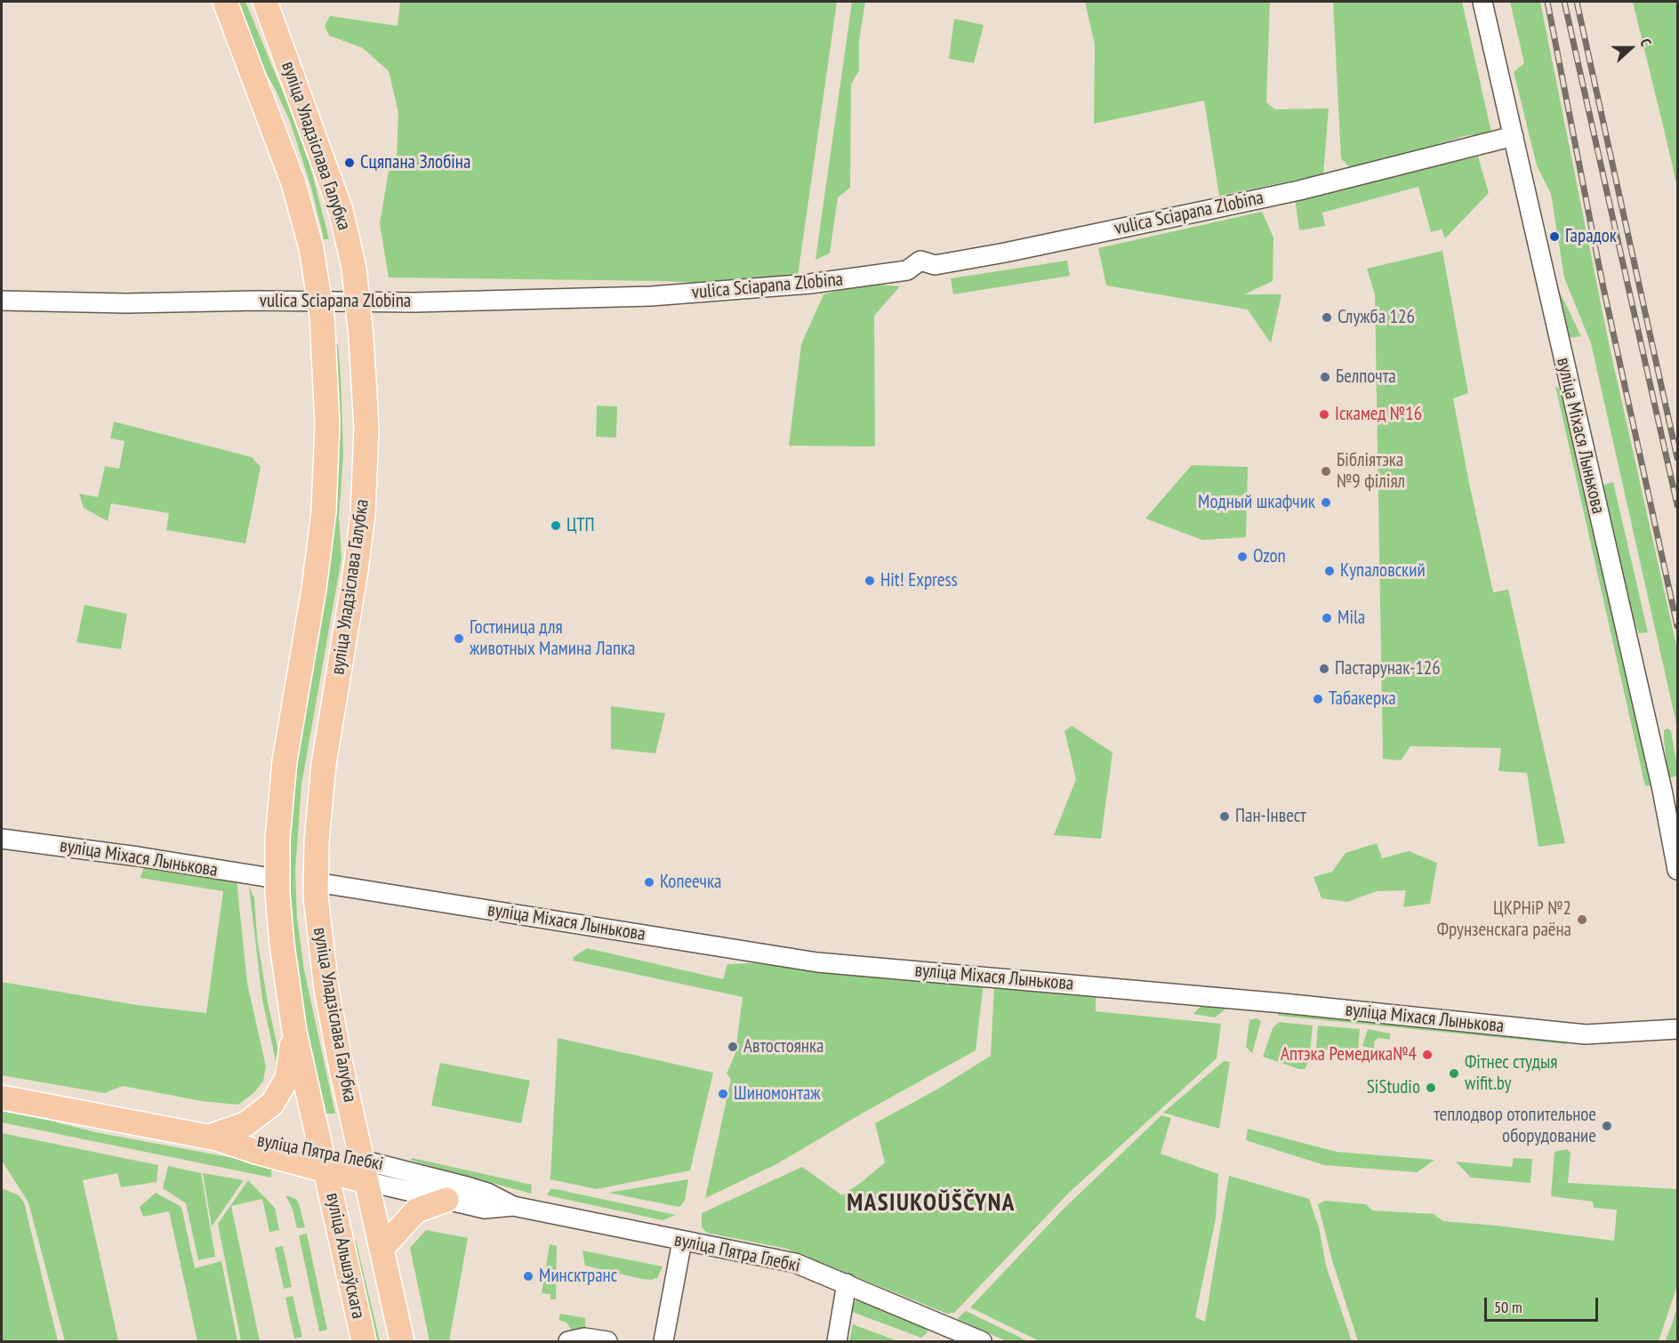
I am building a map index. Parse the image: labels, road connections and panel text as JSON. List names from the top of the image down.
{
  "streets": {
    "main road": ["вуліца Уладзіслава Галубка", "вуліца Пятра Глебкі", "вуліца Альшэўскага"],
    "street": ["vulica Sciapana Zlobina", "вуліца Міхася Лынькова"]
  },
  "crossings": [
    ["вуліца Уладзіслава Галубка", "vulica Sciapana Zlobina"],
    ["вуліца Уладзіслава Галубка", "вуліца Міхася Лынькова"],
    ["вуліца Уладзіслава Галубка", "вуліца Пятра Глебкі"],
    ["вуліца Уладзіслава Галубка", "вуліца Альшэўскага"],
    ["vulica Sciapana Zlobina", "вуліца Міхася Лынькова"],
    ["вуліца Пятра Глебкі", "вуліца Альшэўскага"]
  ],
  "districts": ["MASIUKOŬŠČYNA"],
  "places": [
    "Сцяпана Злобіна",
    "Гарадок",
    "Служба 126",
    "Белпочта",
    "Іскамед №16",
    "Бібліятэка №9 філіял",
    "Модный шкафчик",
    "ЦТП",
    "Ozon",
    "Купаловский",
    "Hit! Express",
    "Mila",
    "Гостиница для животных Мамина Лапка",
    "Пастарунак-126",
    "Табакерка",
    "Пан-Інвест",
    "Копеечка",
    "ЦКРНіР №2 Фрунзенскага раёна",
    "Автостоянка",
    "Аптэка Ремедика№4",
    "Фітнес студыя wifit.by",
    "SiStudio",
    "Шиномонтаж",
    "теплодвор отопительное оборудование",
    "Минсктранс"
  ],
  "scale_bar": "50 m",
  "north": "right"
}
